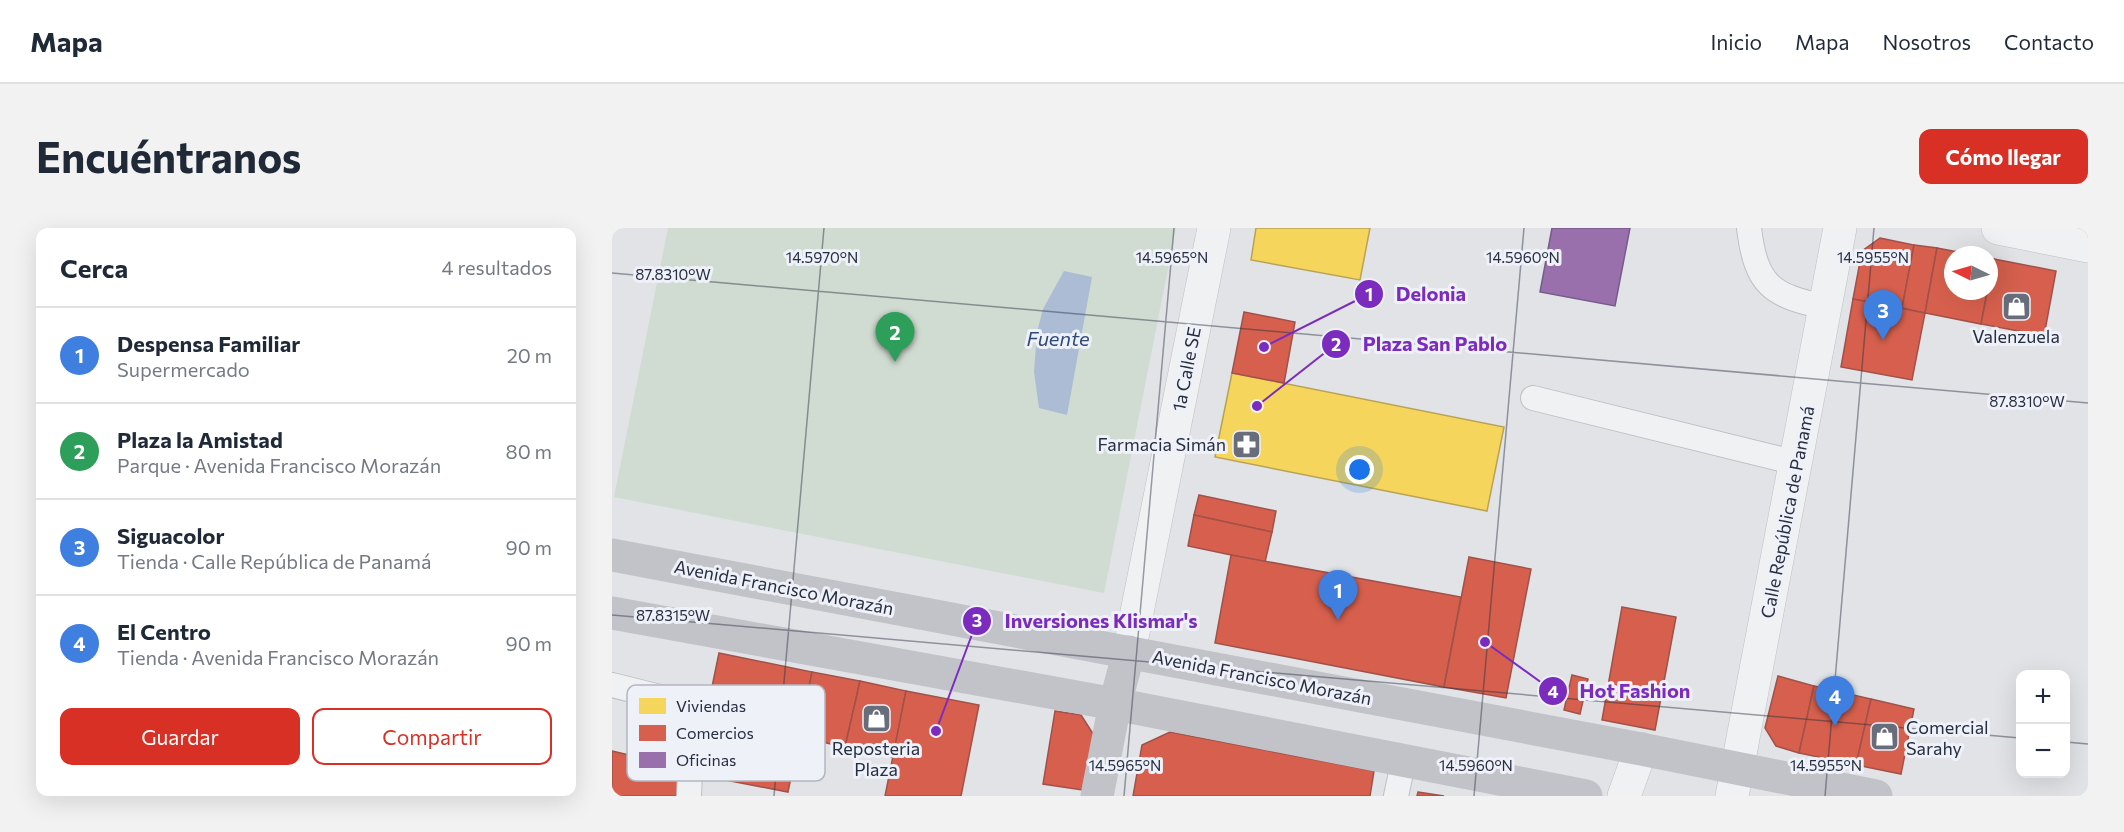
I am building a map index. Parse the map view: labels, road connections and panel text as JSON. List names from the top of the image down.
{
  "streets": {
    "main road": ["Avenida Francisco Morazán"],
    "street": ["1a Calle SE", "Calle República de Panamá"]
  },
  "crossings": [
    ["1a Calle SE", "Avenida Francisco Morazán"],
    ["Calle República de Panamá", "Avenida Francisco Morazán"]
  ],
  "water": ["Fuente"],
  "places": {
    "shop": ["Valenzuela", "Reposteria Plaza", "Comercial Sarahy"],
    "other": [
      "Delonia",
      "Plaza San Pablo",
      "Hot Fashion",
      "Inversiones Klismar's"
    ],
    "pharmacy": ["Farmacia Simán"]
  },
  "legend": ["Viviendas", "Comercios", "Oficinas"],
  "north": "left",
  "page": {
    "header": "Mapa",
    "nav": [
      "Inicio",
      "Mapa",
      "Nosotros",
      "Contacto"
    ],
    "buttons": [
      "Cómo llegar",
      ["Guardar", "Compartir"]
    ],
    "title": "Encuéntranos",
    "heading": ["Cerca", "4 resultados"],
    "pins": [
      "3",
      "2",
      "1",
      "4"
    ],
    "list": [
      {
        "mark": "1",
        "name": "Despensa Familiar",
        "note": "Supermercado",
        "value": "20 m"
      },
      {
        "mark": "2",
        "name": "Plaza la Amistad",
        "note": "Parque · Avenida Francisco Morazán",
        "value": "80 m"
      },
      {
        "mark": "3",
        "name": "Siguacolor",
        "note": "Tienda · Calle República de Panamá",
        "value": "90 m"
      },
      {
        "mark": "4",
        "name": "El Centro",
        "note": "Tienda · Avenida Francisco Morazán",
        "value": "90 m"
      }
    ],
    "map_buttons": ["+", "−"]
  },
  "coordinates": [
    "14.5970°N",
    "14.5965°N",
    "14.5960°N",
    "14.5955°N",
    "87.8310°W",
    "87.8315°W"
  ]
}
